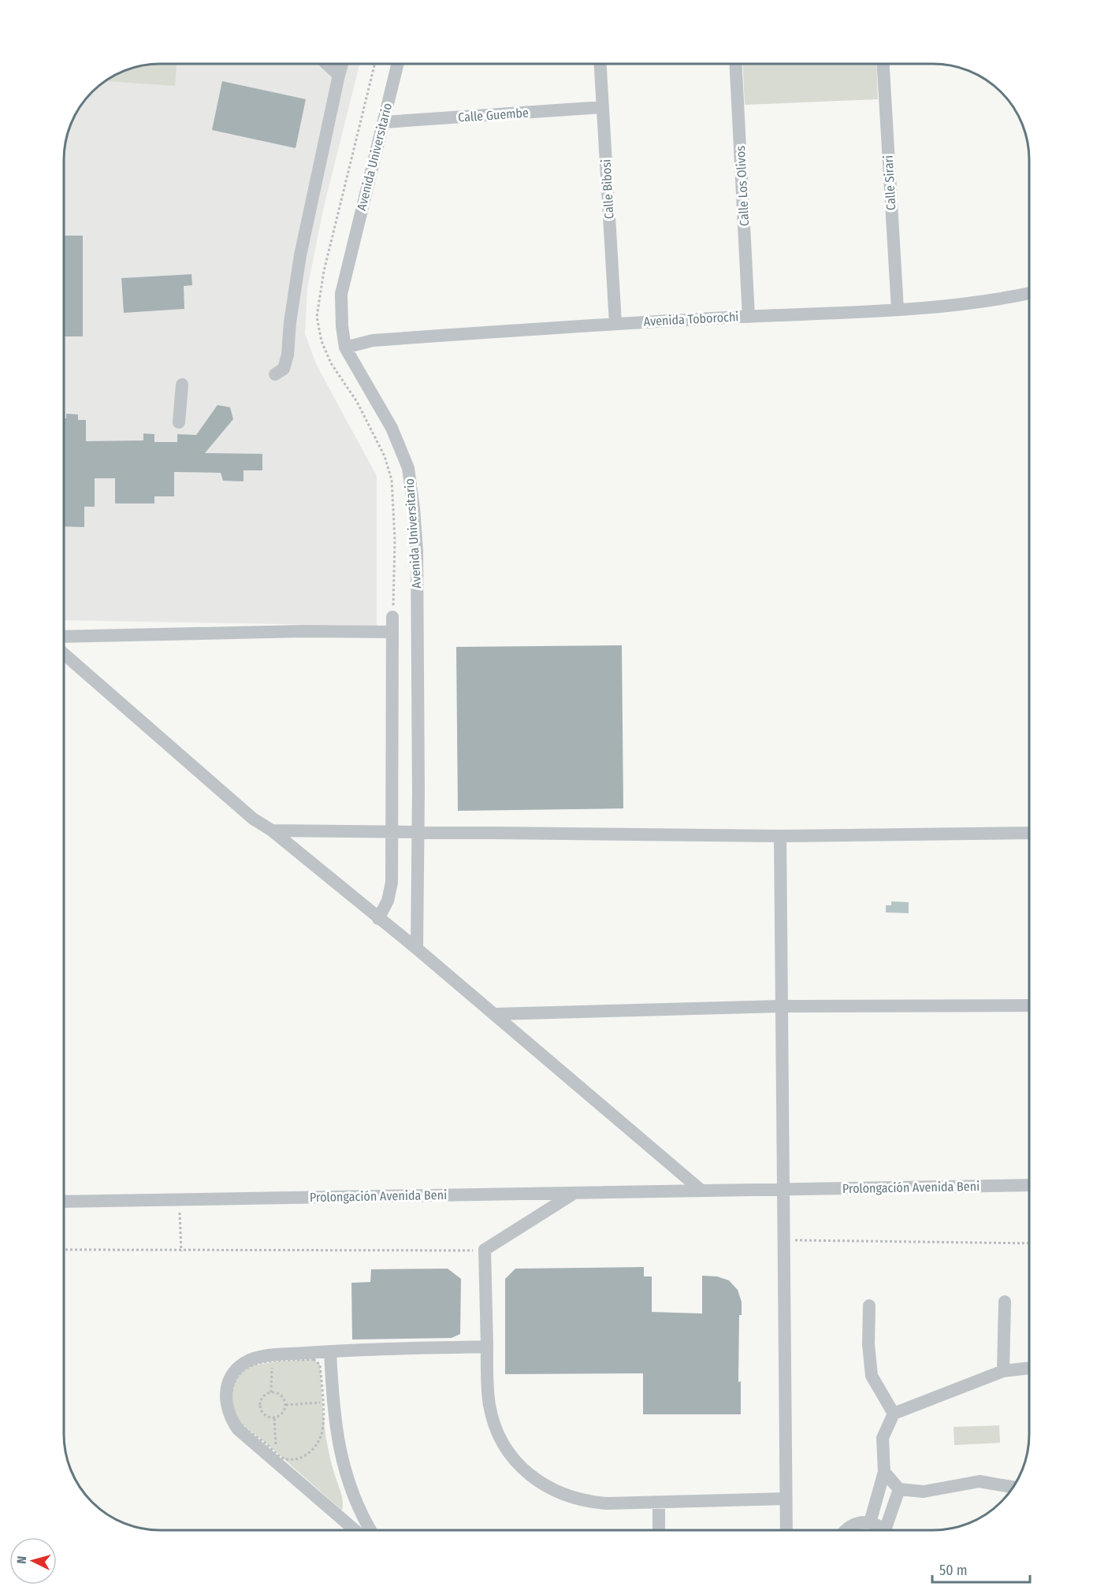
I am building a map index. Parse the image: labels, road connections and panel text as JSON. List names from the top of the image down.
{
  "streets": {
    "street": [
      "Calle Guembe",
      "Avenida Universitario",
      "Calle Sirari",
      "Calle Los Olivos",
      "Calle Bibosi",
      "Avenida Toborochi",
      "Prolongación Avenida Beni"
    ]
  },
  "crossings": [
    ["Calle Guembe", "Avenida Universitario"],
    ["Calle Guembe", "Calle Bibosi"],
    ["Avenida Universitario", "Avenida Toborochi"],
    ["Calle Sirari", "Avenida Toborochi"],
    ["Calle Los Olivos", "Avenida Toborochi"],
    ["Calle Bibosi", "Avenida Toborochi"]
  ],
  "scale_bar": "50 m",
  "north": "left"
}
